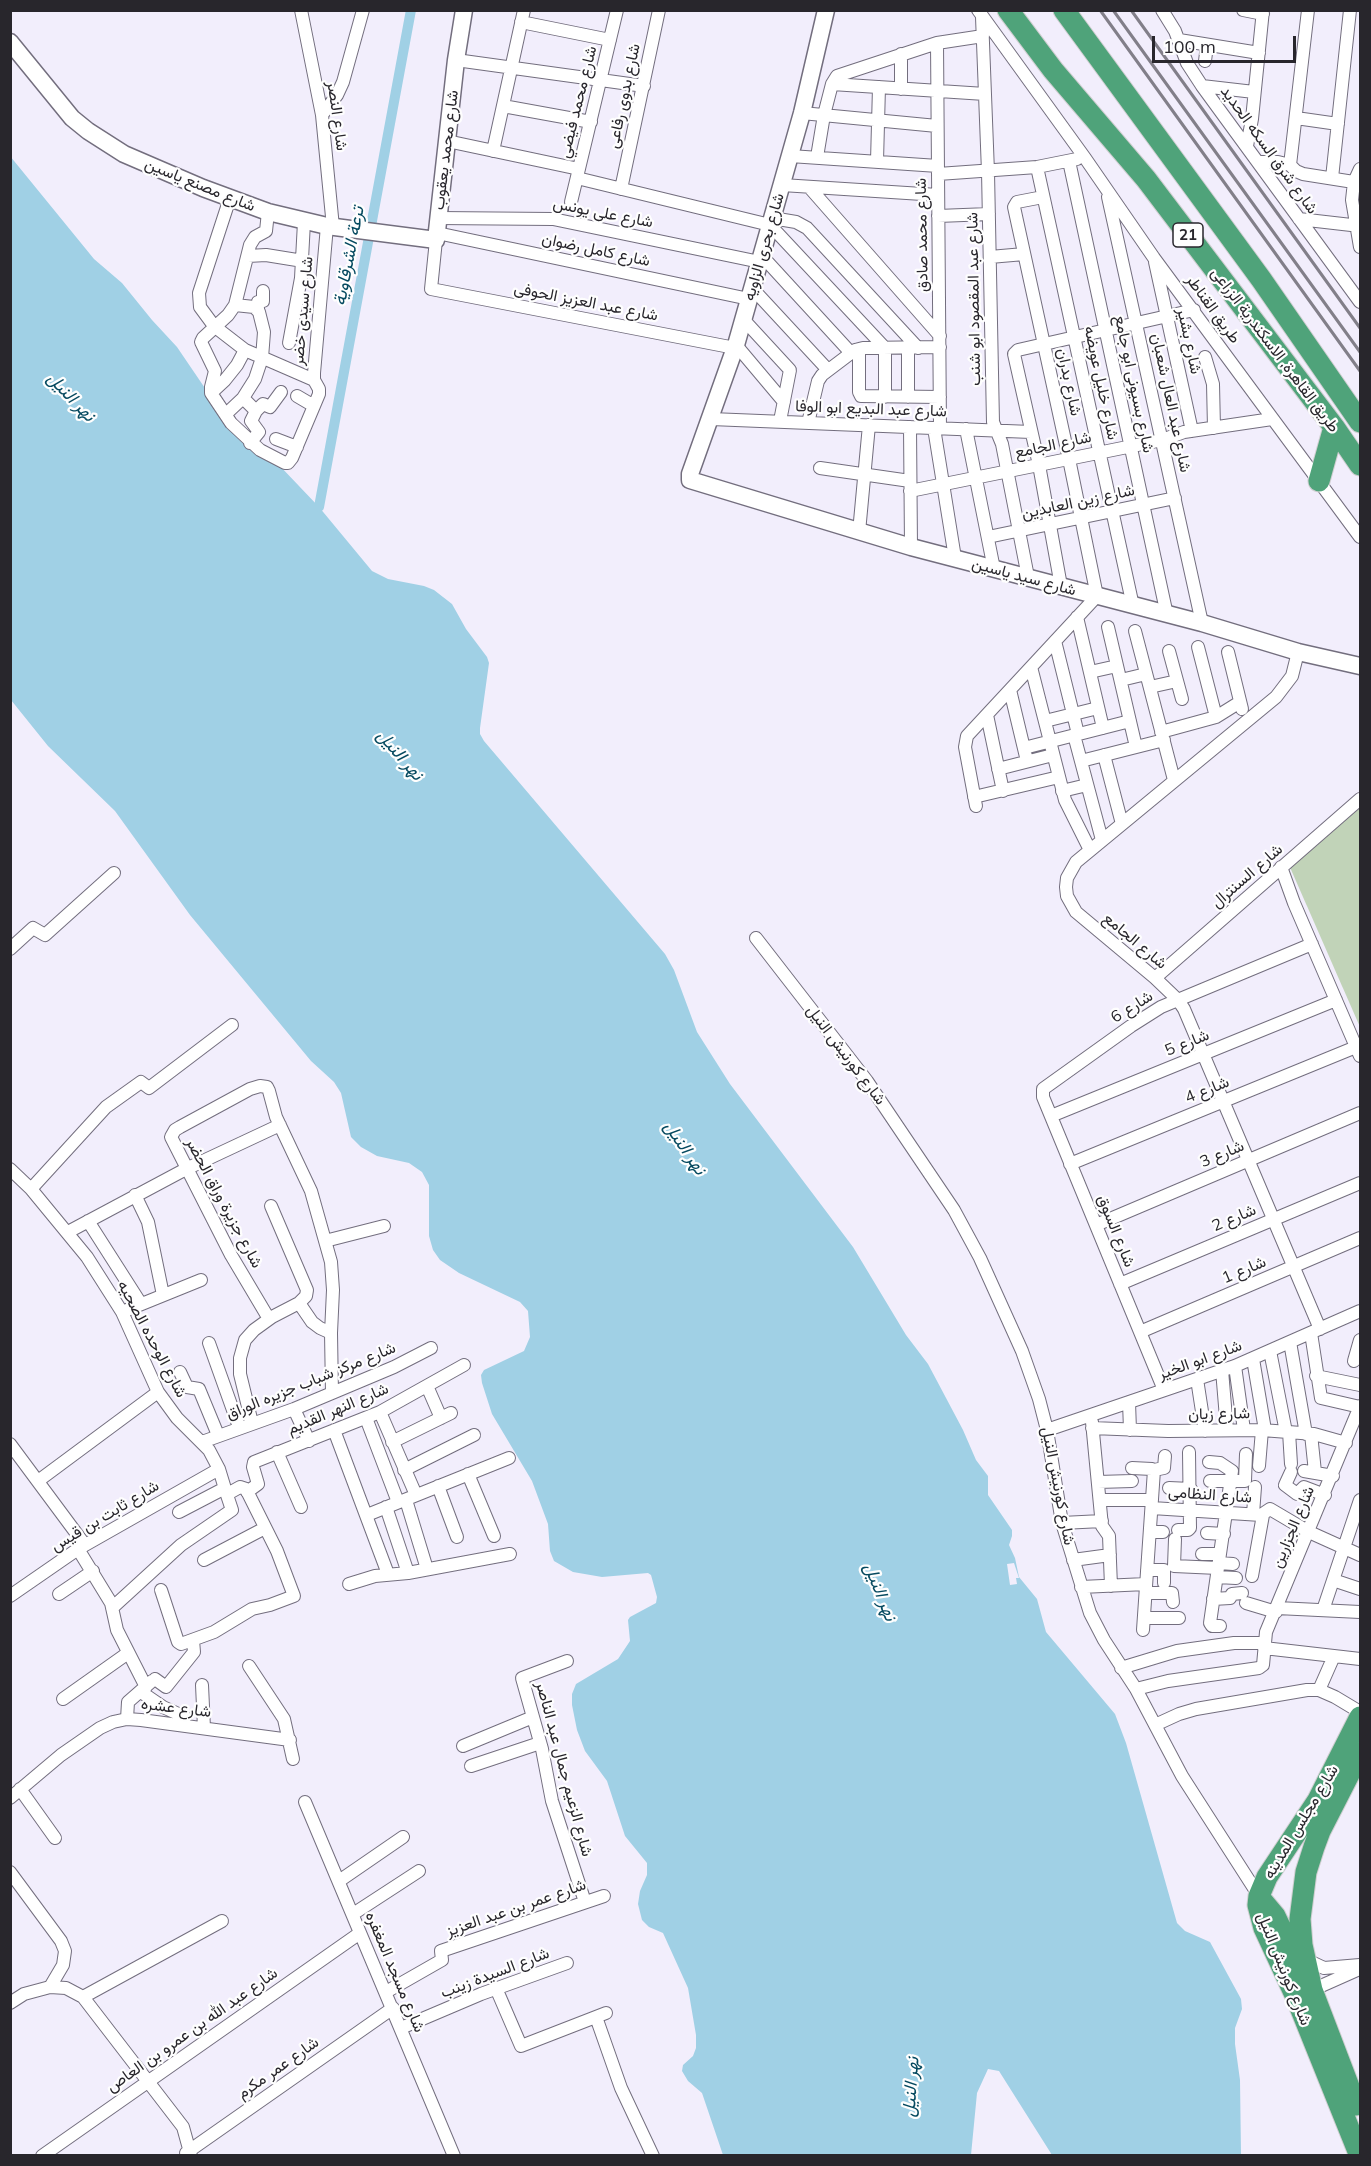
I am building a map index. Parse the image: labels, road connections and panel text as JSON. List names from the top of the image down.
{
  "streets": {
    "highway": [
      "21",
      "طريق القاهرة, الاسكندرية الزراعى",
      "شارع كورنيش النيل",
      "شارع مجلس المدينه"
    ],
    "street": [
      "شارع بدوى رفاعى",
      "شارع محمد فيضي",
      "شارع النصر",
      "شارع محمد يعقوب",
      "شارع شرق السكه الحديد",
      "شارع مصنع ياسين",
      "شارع على يونس",
      "شارع محمد صادق",
      "شارع بحرى الزاويه",
      "شارع كامل رضوان",
      "شارع عبد المقصود ابو شنب",
      "شارع عبد العزيز الحوفى",
      "طريق القناطر",
      "شارع سيدى خضر",
      "شارع بشير",
      "شارع بدران",
      "شارع خليل عويضه",
      "شارع بسيونى ابو جامع",
      "شارع عبد العال شعبان",
      "شارع عبد البديع ابو الوفا",
      "شارع الجامع",
      "شارع زين العابدين",
      "شارع سيد ياسين",
      "شارع السنترال",
      "شارع 6",
      "شارع 5",
      "شارع 4",
      "شارع 3",
      "شارع جزيرة وراق الحضر",
      "شارع 2",
      "شارع السوق",
      "شارع 1",
      "شارع الوحده الصحيه",
      "شارع ابو الخير",
      "شارع مركز شباب جزيره الوراق",
      "شارع النهر القديم",
      "شارع زيان",
      "شارع النظامى",
      "شارع ثابت بن قيس",
      "شارع الجزارين",
      "شارع عشره",
      "شارع الزعيم جمال عبد الناصر",
      "شارع عمر بن عبد العزيز",
      "شارع مسجد المغفره",
      "شارع السيدة زينب",
      "شارع عبد الله بن عمرو بن العاص",
      "شارع عمر مكرم"
    ]
  },
  "crossings": [
    ["شارع النصر", "شارع مصنع ياسين"],
    ["شارع النصر", "شارع سيدى خضر"],
    ["شارع محمد يعقوب", "شارع مصنع ياسين"],
    ["شارع محمد يعقوب", "شارع على يونس"],
    ["شارع محمد يعقوب", "شارع كامل رضوان"],
    ["شارع محمد يعقوب", "شارع عبد العزيز الحوفى"],
    ["شارع مصنع ياسين", "شارع على يونس"],
    ["شارع مصنع ياسين", "شارع كامل رضوان"],
    ["شارع مصنع ياسين", "شارع سيدى خضر"],
    ["شارع على يونس", "شارع بحرى الزاويه"],
    ["شارع على يونس", "شارع كامل رضوان"],
    ["شارع محمد صادق", "شارع عبد البديع ابو الوفا"],
    ["شارع محمد صادق", "شارع الجامع"],
    ["شارع محمد صادق", "شارع سيد ياسين"],
    ["شارع بحرى الزاويه", "شارع كامل رضوان"],
    ["شارع بحرى الزاويه", "شارع عبد العزيز الحوفى"],
    ["شارع بحرى الزاويه", "شارع عبد البديع ابو الوفا"],
    ["شارع بحرى الزاويه", "شارع سيد ياسين"],
    ["شارع عبد المقصود ابو شنب", "طريق القناطر"],
    ["شارع عبد المقصود ابو شنب", "شارع عبد البديع ابو الوفا"],
    ["شارع عبد المقصود ابو شنب", "شارع الجامع"],
    ["شارع عبد المقصود ابو شنب", "شارع زين العابدين"],
    ["شارع عبد المقصود ابو شنب", "شارع سيد ياسين"],
    ["طريق القناطر", "شارع بشير"],
    ["طريق القناطر", "شارع عبد العال شعبان"],
    ["طريق القناطر", "شارع الجامع"],
    ["شارع بشير", "شارع الجامع"],
    ["شارع بدران", "شارع خليل عويضه"],
    ["شارع بدران", "شارع الجامع"],
    ["شارع بدران", "شارع زين العابدين"],
    ["شارع بدران", "شارع سيد ياسين"],
    ["شارع خليل عويضه", "شارع الجامع"],
    ["شارع خليل عويضه", "شارع زين العابدين"],
    ["شارع خليل عويضه", "شارع سيد ياسين"],
    ["شارع بسيونى ابو جامع", "شارع الجامع"],
    ["شارع بسيونى ابو جامع", "شارع زين العابدين"],
    ["شارع بسيونى ابو جامع", "شارع سيد ياسين"],
    ["شارع عبد العال شعبان", "شارع الجامع"],
    ["شارع عبد العال شعبان", "شارع زين العابدين"],
    ["شارع عبد العال شعبان", "شارع سيد ياسين"],
    ["شارع الجامع", "شارع سيد ياسين"],
    ["شارع الجامع", "شارع السنترال"],
    ["شارع الجامع", "شارع 6"],
    ["شارع الجامع", "شارع 5"],
    ["شارع الجامع", "شارع 4"],
    ["شارع الجامع", "شارع 3"],
    ["شارع الجامع", "شارع 2"],
    ["شارع الجامع", "شارع 1"],
    ["شارع الجامع", "شارع ابو الخير"],
    ["شارع 6", "شارع السوق"],
    ["شارع 5", "شارع السوق"],
    ["شارع كورنيش النيل", "شارع ابو الخير"],
    ["شارع كورنيش النيل", "شارع الجزارين"],
    ["شارع كورنيش النيل", "شارع مجلس المدينه"],
    ["شارع 4", "شارع السوق"],
    ["شارع 3", "شارع السوق"],
    ["شارع 2", "شارع السوق"],
    ["شارع السوق", "شارع 1"],
    ["شارع السوق", "شارع ابو الخير"],
    ["شارع الوحده الصحيه", "شارع مركز شباب جزيره الوراق"],
    ["شارع الوحده الصحيه", "شارع ثابت بن قيس"],
    ["شارع ابو الخير", "شارع زيان"],
    ["شارع زيان", "شارع الجزارين"],
    ["شارع النظامى", "شارع الجزارين"],
    ["شارع الزعيم جمال عبد الناصر", "شارع عمر بن عبد العزيز"],
    ["شارع عمر بن عبد العزيز", "شارع مسجد المغفره"],
    ["شارع مسجد المغفره", "شارع السيدة زينب"],
    ["شارع مسجد المغفره", "شارع عبد الله بن عمرو بن العاص"],
    ["شارع مسجد المغفره", "شارع عمر مكرم"]
  ],
  "water": ["ترعة الشرقاوية", "نهر النيل"],
  "scale_bar": "100 m"
}
